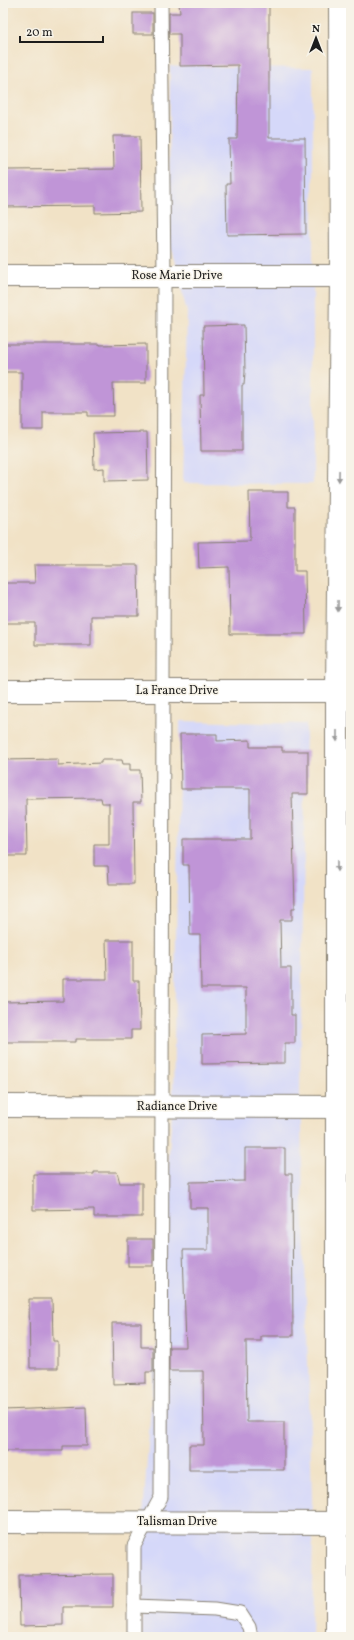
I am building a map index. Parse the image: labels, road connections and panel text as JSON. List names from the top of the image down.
{
  "streets": {
    "street": [
      "Rose Marie Drive",
      "La France Drive",
      "Radiance Drive",
      "Talisman Drive"
    ]
  },
  "scale_bar": "20 m",
  "north": "top"
}
